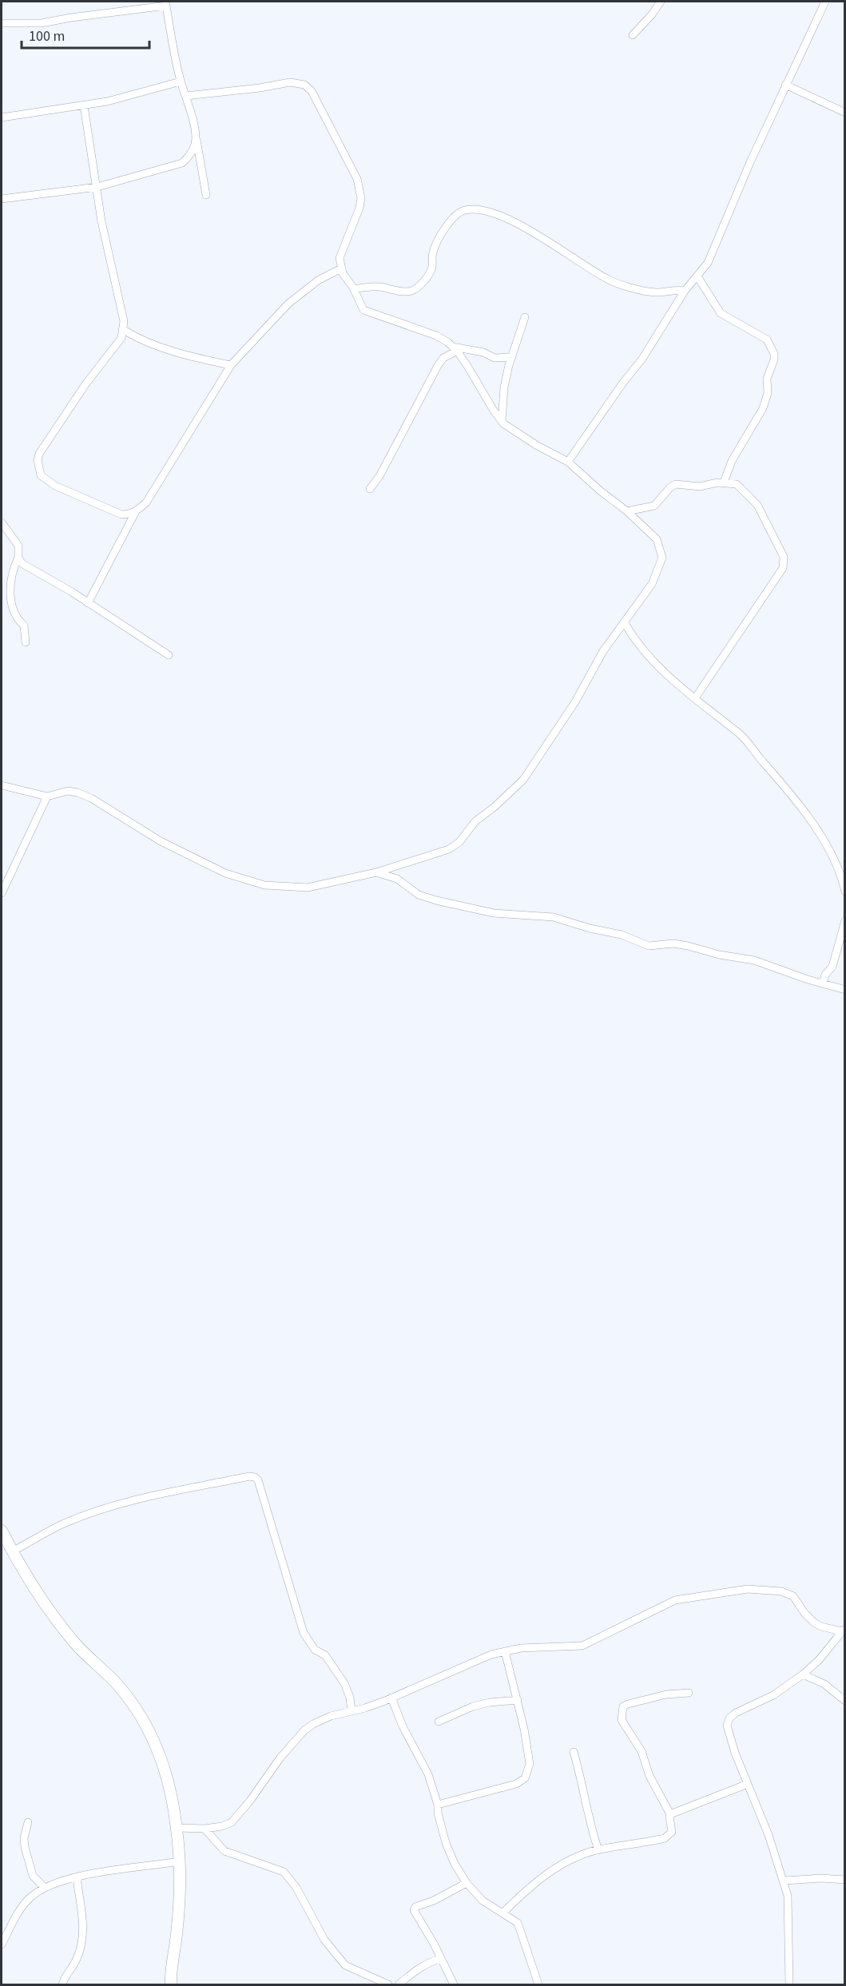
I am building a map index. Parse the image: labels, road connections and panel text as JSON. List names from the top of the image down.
{
  "scale_bar": "100 m"
}
